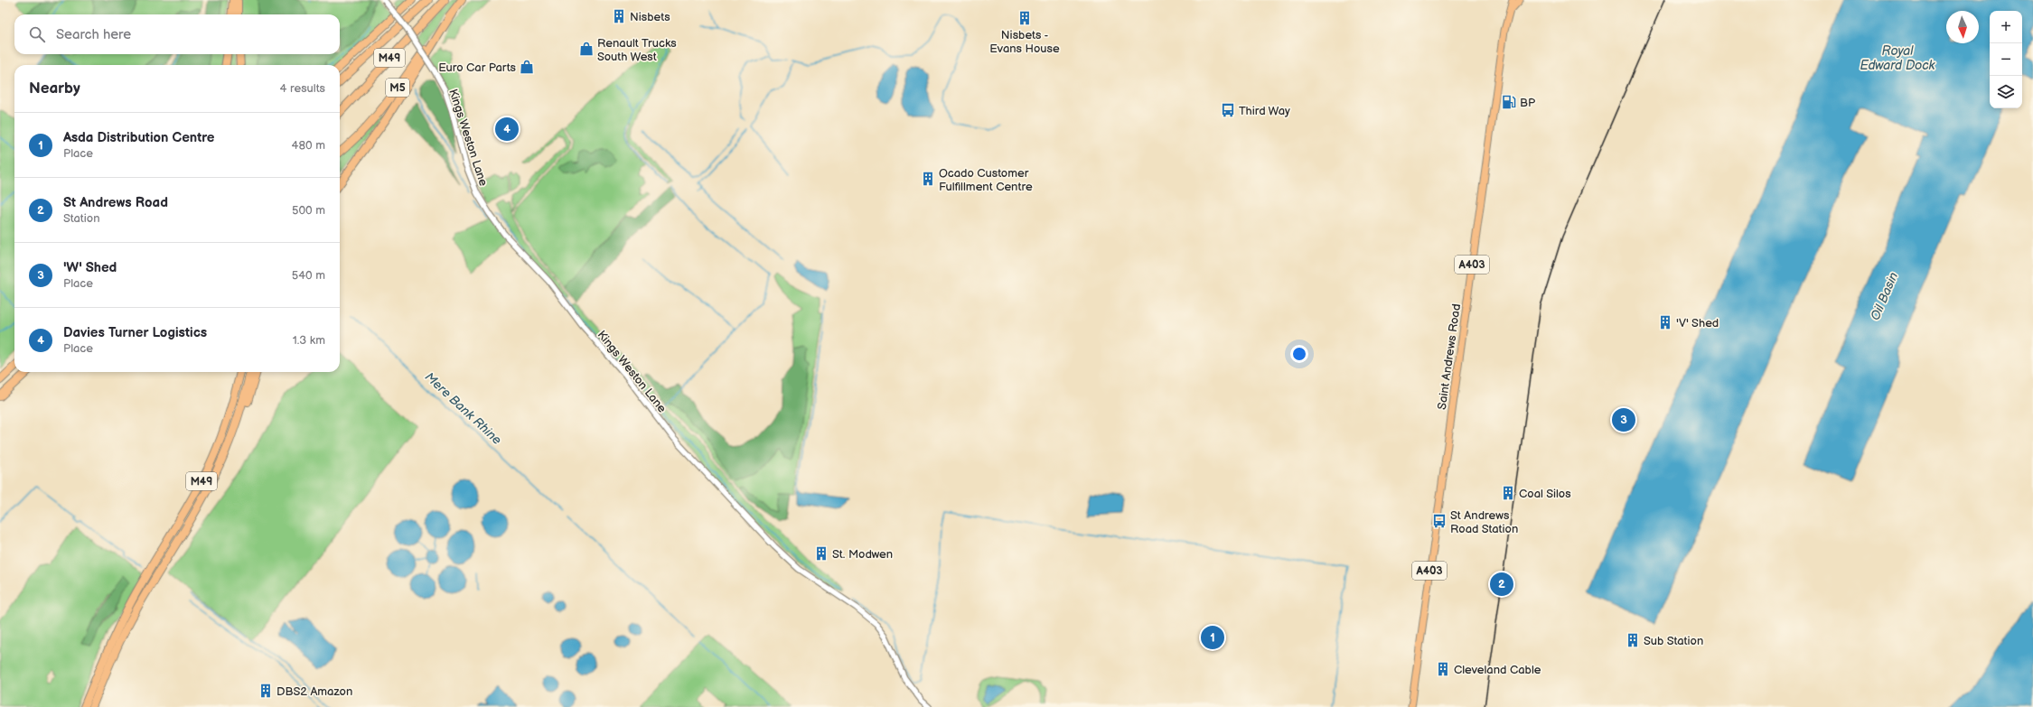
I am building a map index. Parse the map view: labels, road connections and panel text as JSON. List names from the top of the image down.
{
  "streets": {
    "highway": [
      "M49",
      "M5",
      "A403",
      "Saint Andrews Road"
    ],
    "street": ["Kings Weston Lane"]
  },
  "water": ["Royal Edward Dock", "Oil Basin", "Mere Bank Rhine"],
  "places": {
    "building": [
      "Nisbets",
      "Nisbets - Evans House",
      "Ocado Customer Fulfillment Centre",
      "'V' Shed",
      "Coal Silos",
      "St. Modwen",
      "Sub Station",
      "Cleveland Cable",
      "DBS2 Amazon"
    ],
    "shop": ["Renault Trucks South West", "Euro Car Parts"],
    "fuel station": ["BP"],
    "bus stop": ["Third Way", "St Andrews Road Station"]
  },
  "north": "bottom",
  "page": {
    "map_buttons": ["+", "−"],
    "search": "Search here",
    "heading": ["Nearby", "4 results"],
    "list": [
      {
        "mark": "1",
        "name": "Asda Distribution Centre",
        "note": "Place",
        "value": "480 m"
      },
      {
        "mark": "2",
        "name": "St Andrews Road",
        "note": "Station",
        "value": "500 m"
      },
      {
        "mark": "3",
        "name": "'W' Shed",
        "note": "Place",
        "value": "540 m"
      },
      {
        "mark": "4",
        "name": "Davies Turner Logistics",
        "note": "Place",
        "value": "1.3 km"
      }
    ],
    "pins": [
      "4",
      "3",
      "2",
      "1"
    ]
  }
}
